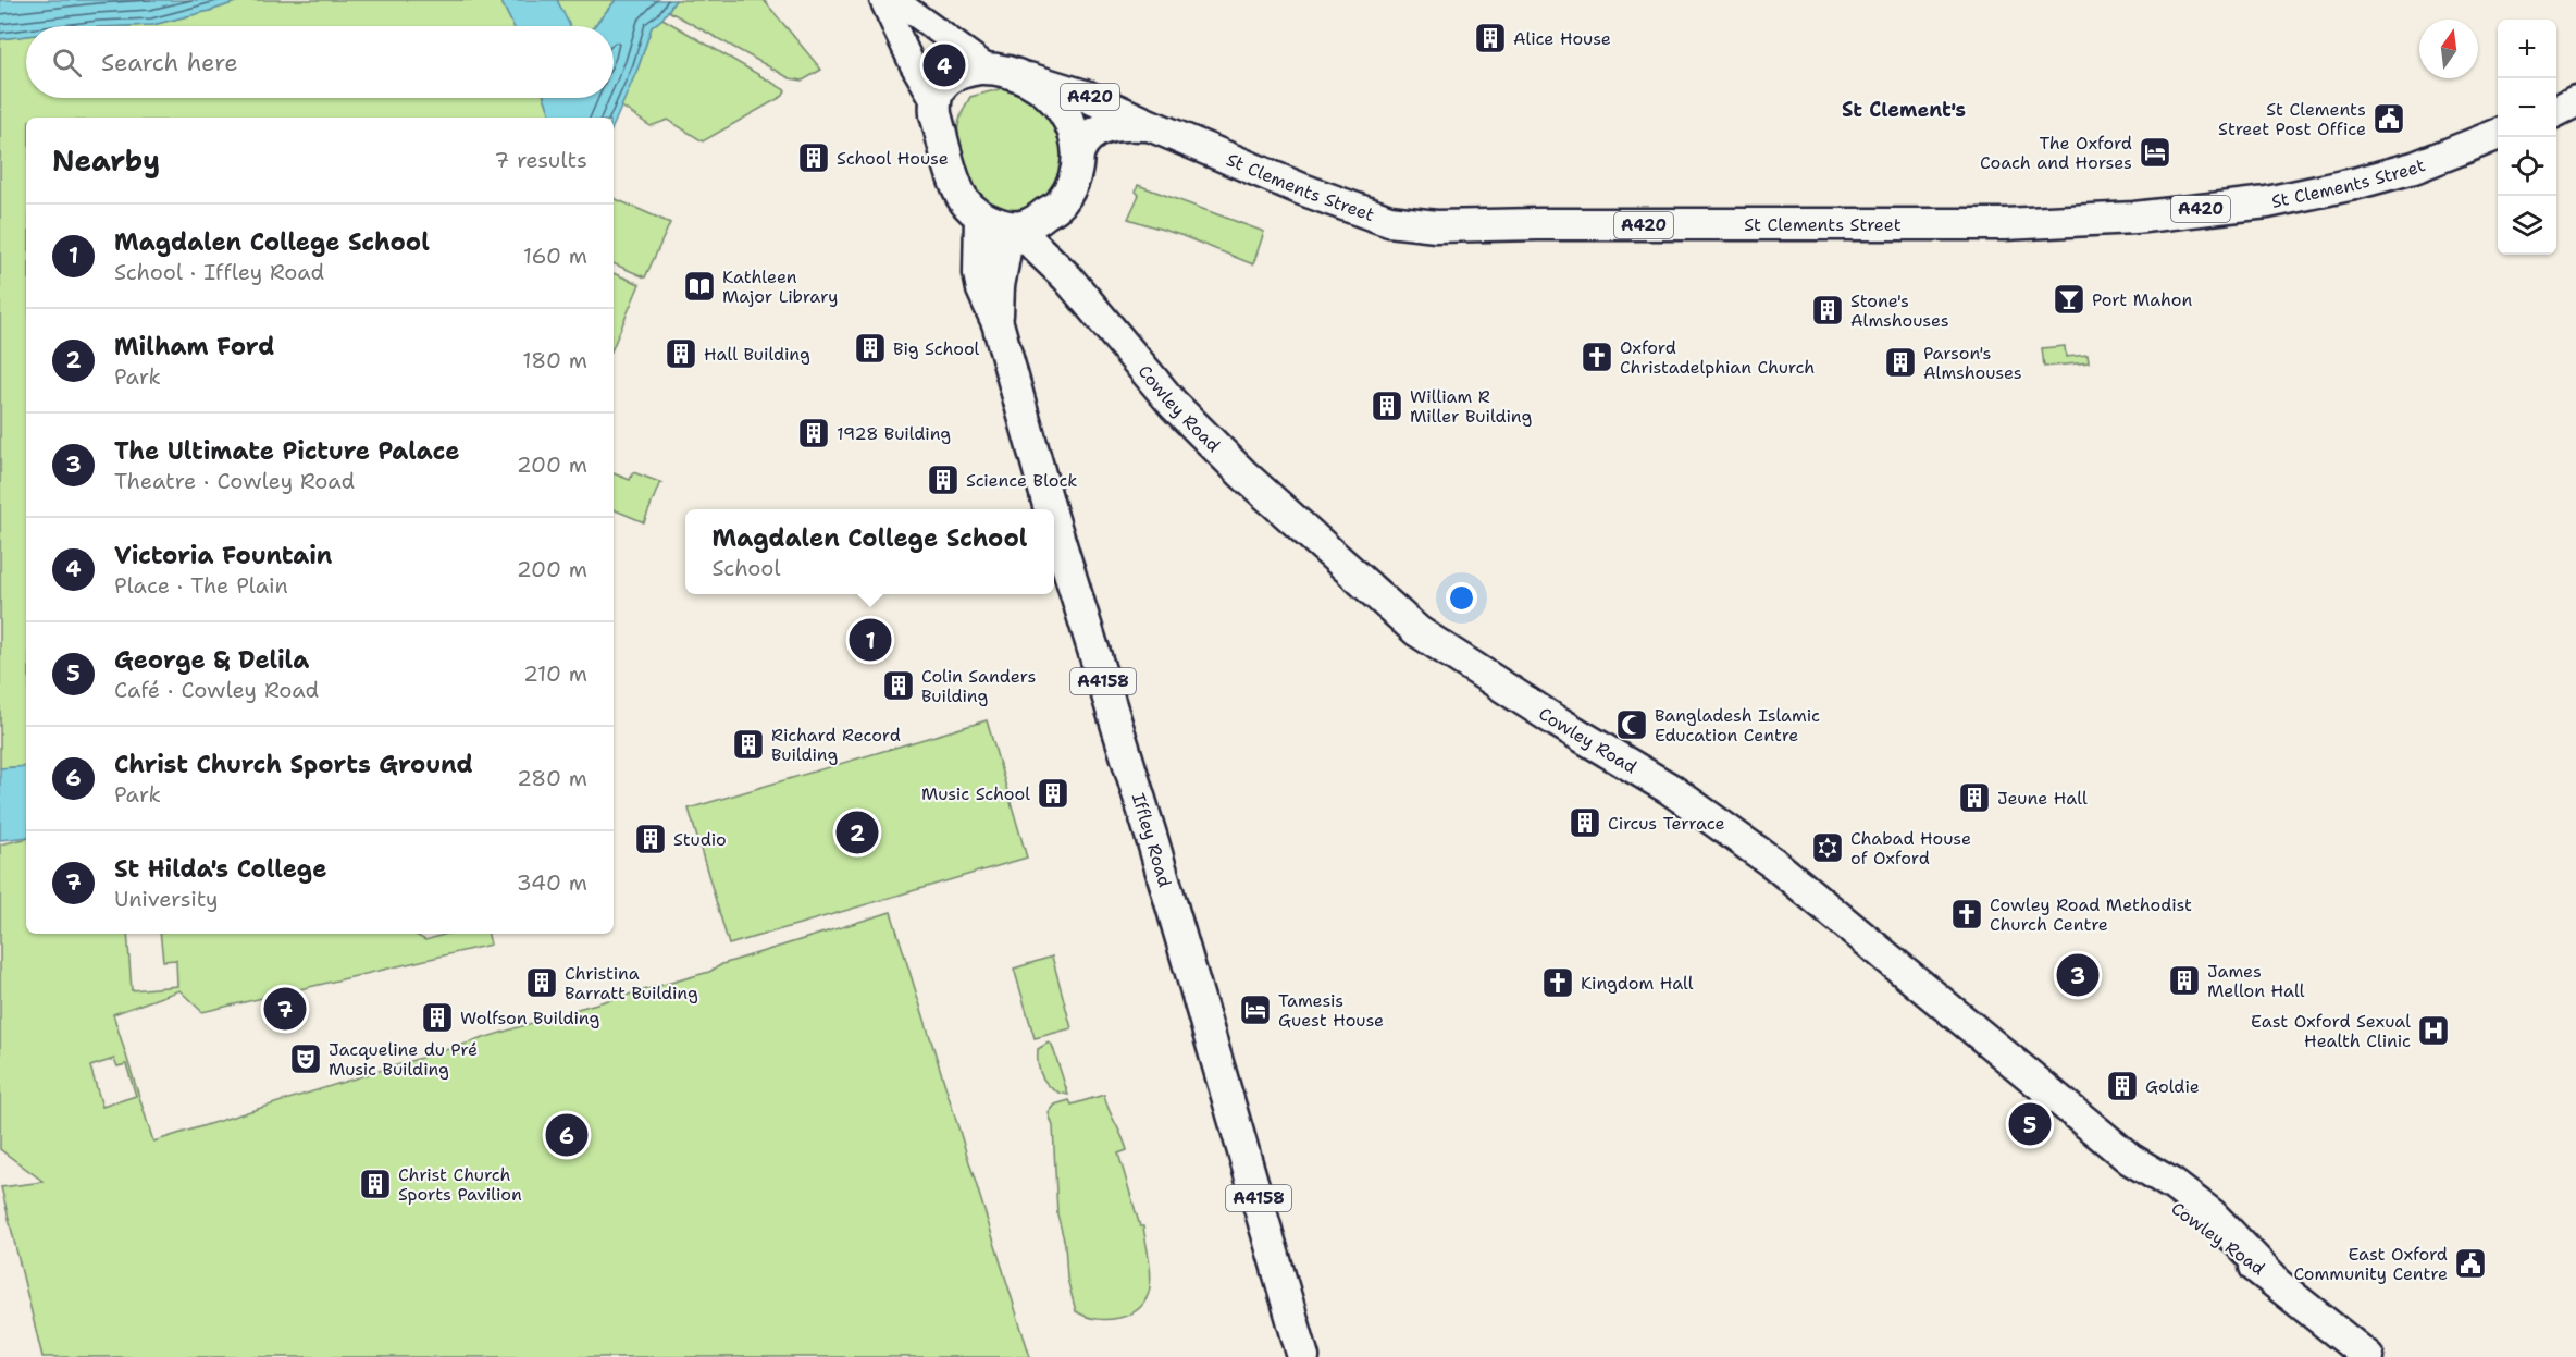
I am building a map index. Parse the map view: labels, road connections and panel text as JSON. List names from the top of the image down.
{
  "streets": {
    "main road": [
      "A420",
      "St Clements Street",
      "Cowley Road",
      "A4158",
      "Iffley Road"
    ]
  },
  "crossings": [
    ["St Clements Street", "Cowley Road"],
    ["St Clements Street", "Iffley Road"],
    ["Cowley Road", "Iffley Road"]
  ],
  "districts": ["St Clement's"],
  "places": {
    "building": [
      "Alice House",
      "School House",
      "Stone's Almshouses",
      "Big School",
      "Hall Building",
      "Parson's Almshouses",
      "William R Miller Building",
      "1928 Building",
      "Science Block",
      "Colin Sanders Building",
      "Richard Record Building",
      "Music School",
      "Jeune Hall",
      "Circus Terrace",
      "Studio",
      "James Mellon Hall",
      "Christina Barratt Building",
      "Wolfson Building",
      "Goldie",
      "Christ Church Sports Pavilion"
    ],
    "public building": ["St Clements Street Post Office", "East Oxford Community Centre"],
    "hotel": ["The Oxford Coach and Horses", "Tamesis Guest House"],
    "library": ["Kathleen Major Library"],
    "bar": ["Port Mahon"],
    "church": ["Oxford Christadelphian Church", "Cowley Road Methodist Church Centre", "Kingdom Hall"],
    "mosque": ["Bangladesh Islamic Education Centre"],
    "synagogue": ["Chabad House of Oxford"],
    "hospital": ["East Oxford Sexual Health Clinic"],
    "theatre": ["Jacqueline du Pré Music Building"]
  },
  "north": "top",
  "page": {
    "map_buttons": ["+", "−"],
    "search": "Search here",
    "pins": [
      "4",
      "1",
      "2",
      "3",
      "7",
      "5",
      "6"
    ],
    "heading": ["Nearby", "7 results"],
    "list": [
      {
        "mark": "1",
        "name": "Magdalen College School",
        "note": "School · Iffley Road",
        "value": "160 m"
      },
      {
        "mark": "2",
        "name": "Milham Ford",
        "note": "Park",
        "value": "180 m"
      },
      {
        "mark": "3",
        "name": "The Ultimate Picture Palace",
        "note": "Theatre · Cowley Road",
        "value": "200 m"
      },
      {
        "mark": "4",
        "name": "Victoria Fountain",
        "note": "Place · The Plain",
        "value": "200 m"
      },
      {
        "mark": "5",
        "name": "George & Delila",
        "note": "Café · Cowley Road",
        "value": "210 m"
      },
      {
        "mark": "6",
        "name": "Christ Church Sports Ground",
        "note": "Park",
        "value": "280 m"
      },
      {
        "mark": "7",
        "name": "St Hilda's College",
        "note": "University",
        "value": "340 m"
      }
    ],
    "popup": ["Magdalen College School", "School"]
  }
}
